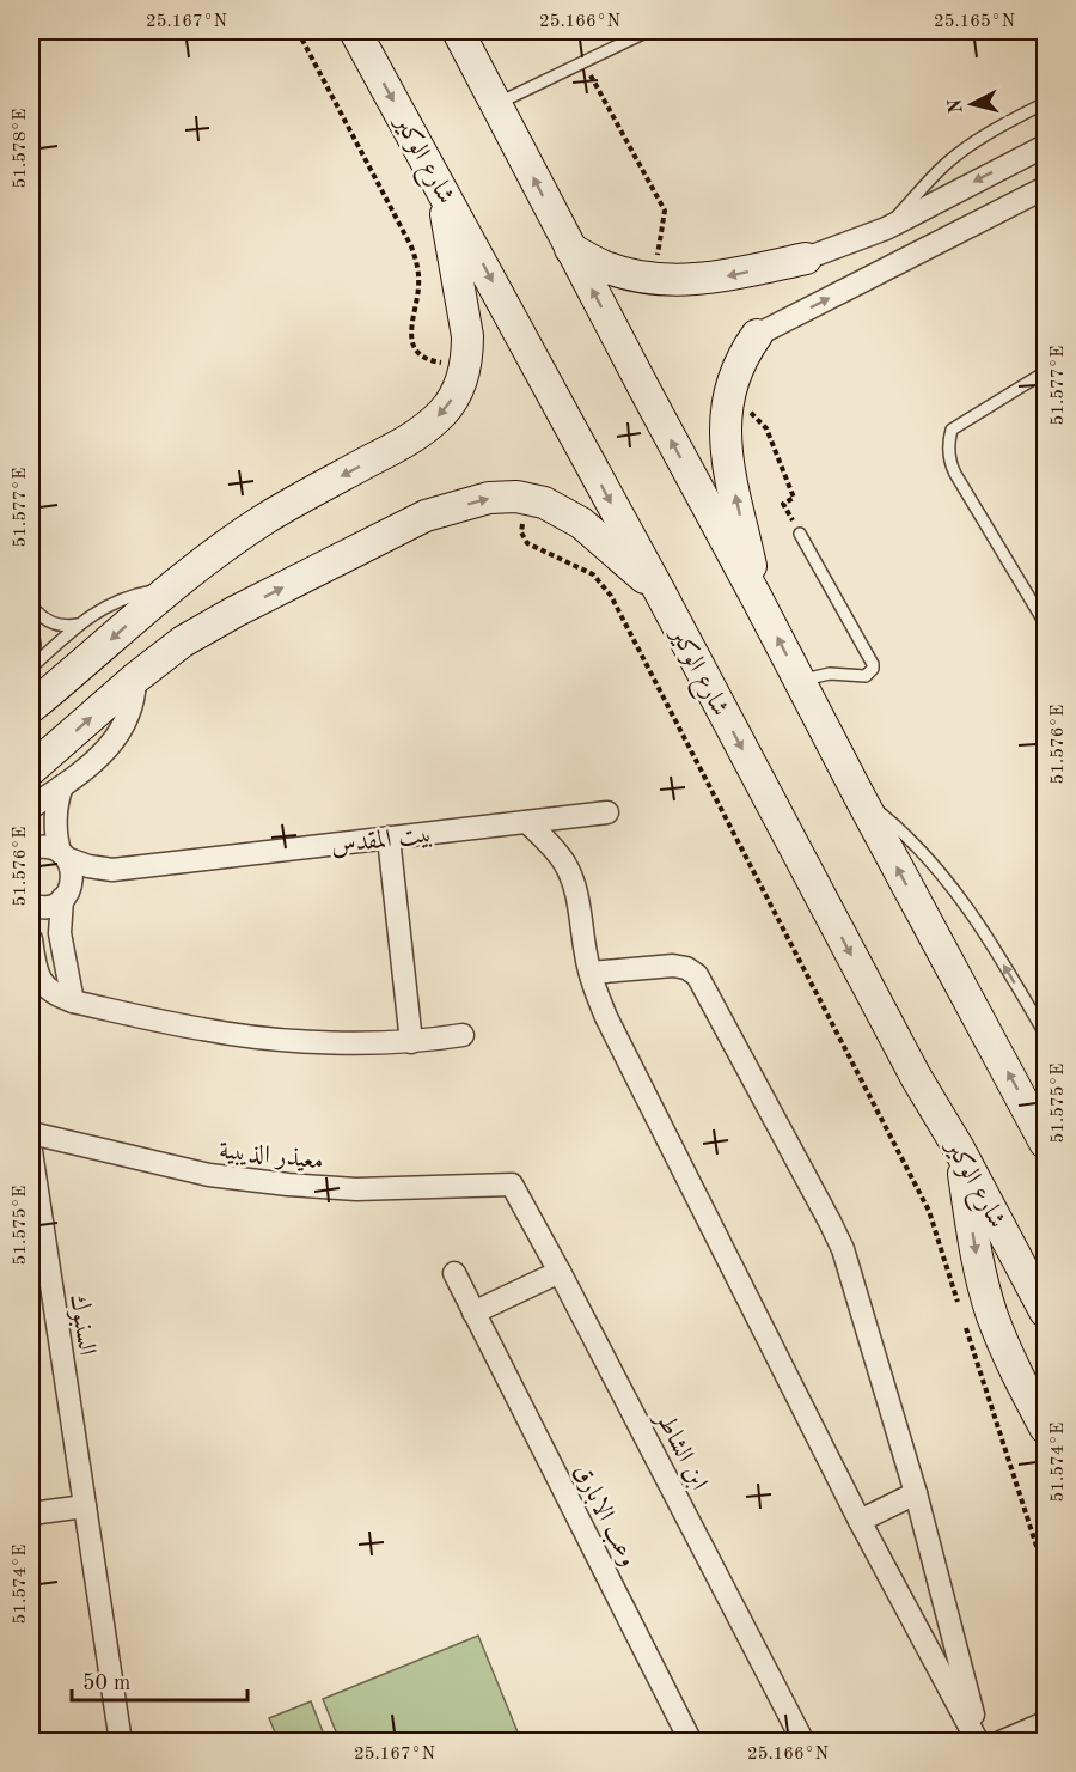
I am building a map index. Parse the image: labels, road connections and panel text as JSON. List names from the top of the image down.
{
  "streets": {
    "main road": ["شارع الوكير"],
    "street": [
      "بيت المقدس",
      "معيذر الذيبية",
      "السنبوك",
      "ابن الشاطر",
      "وعب الابارق"
    ]
  },
  "crossings": [
    ["معيذر الذيبية", "ابن الشاطر"]
  ],
  "scale_bar": "50 m",
  "north": "left",
  "coordinates": [
    "25.167°N",
    "25.166°N",
    "25.165°N",
    "51.578°E",
    "51.577°E",
    "51.576°E",
    "51.575°E",
    "51.574°E"
  ]
}
